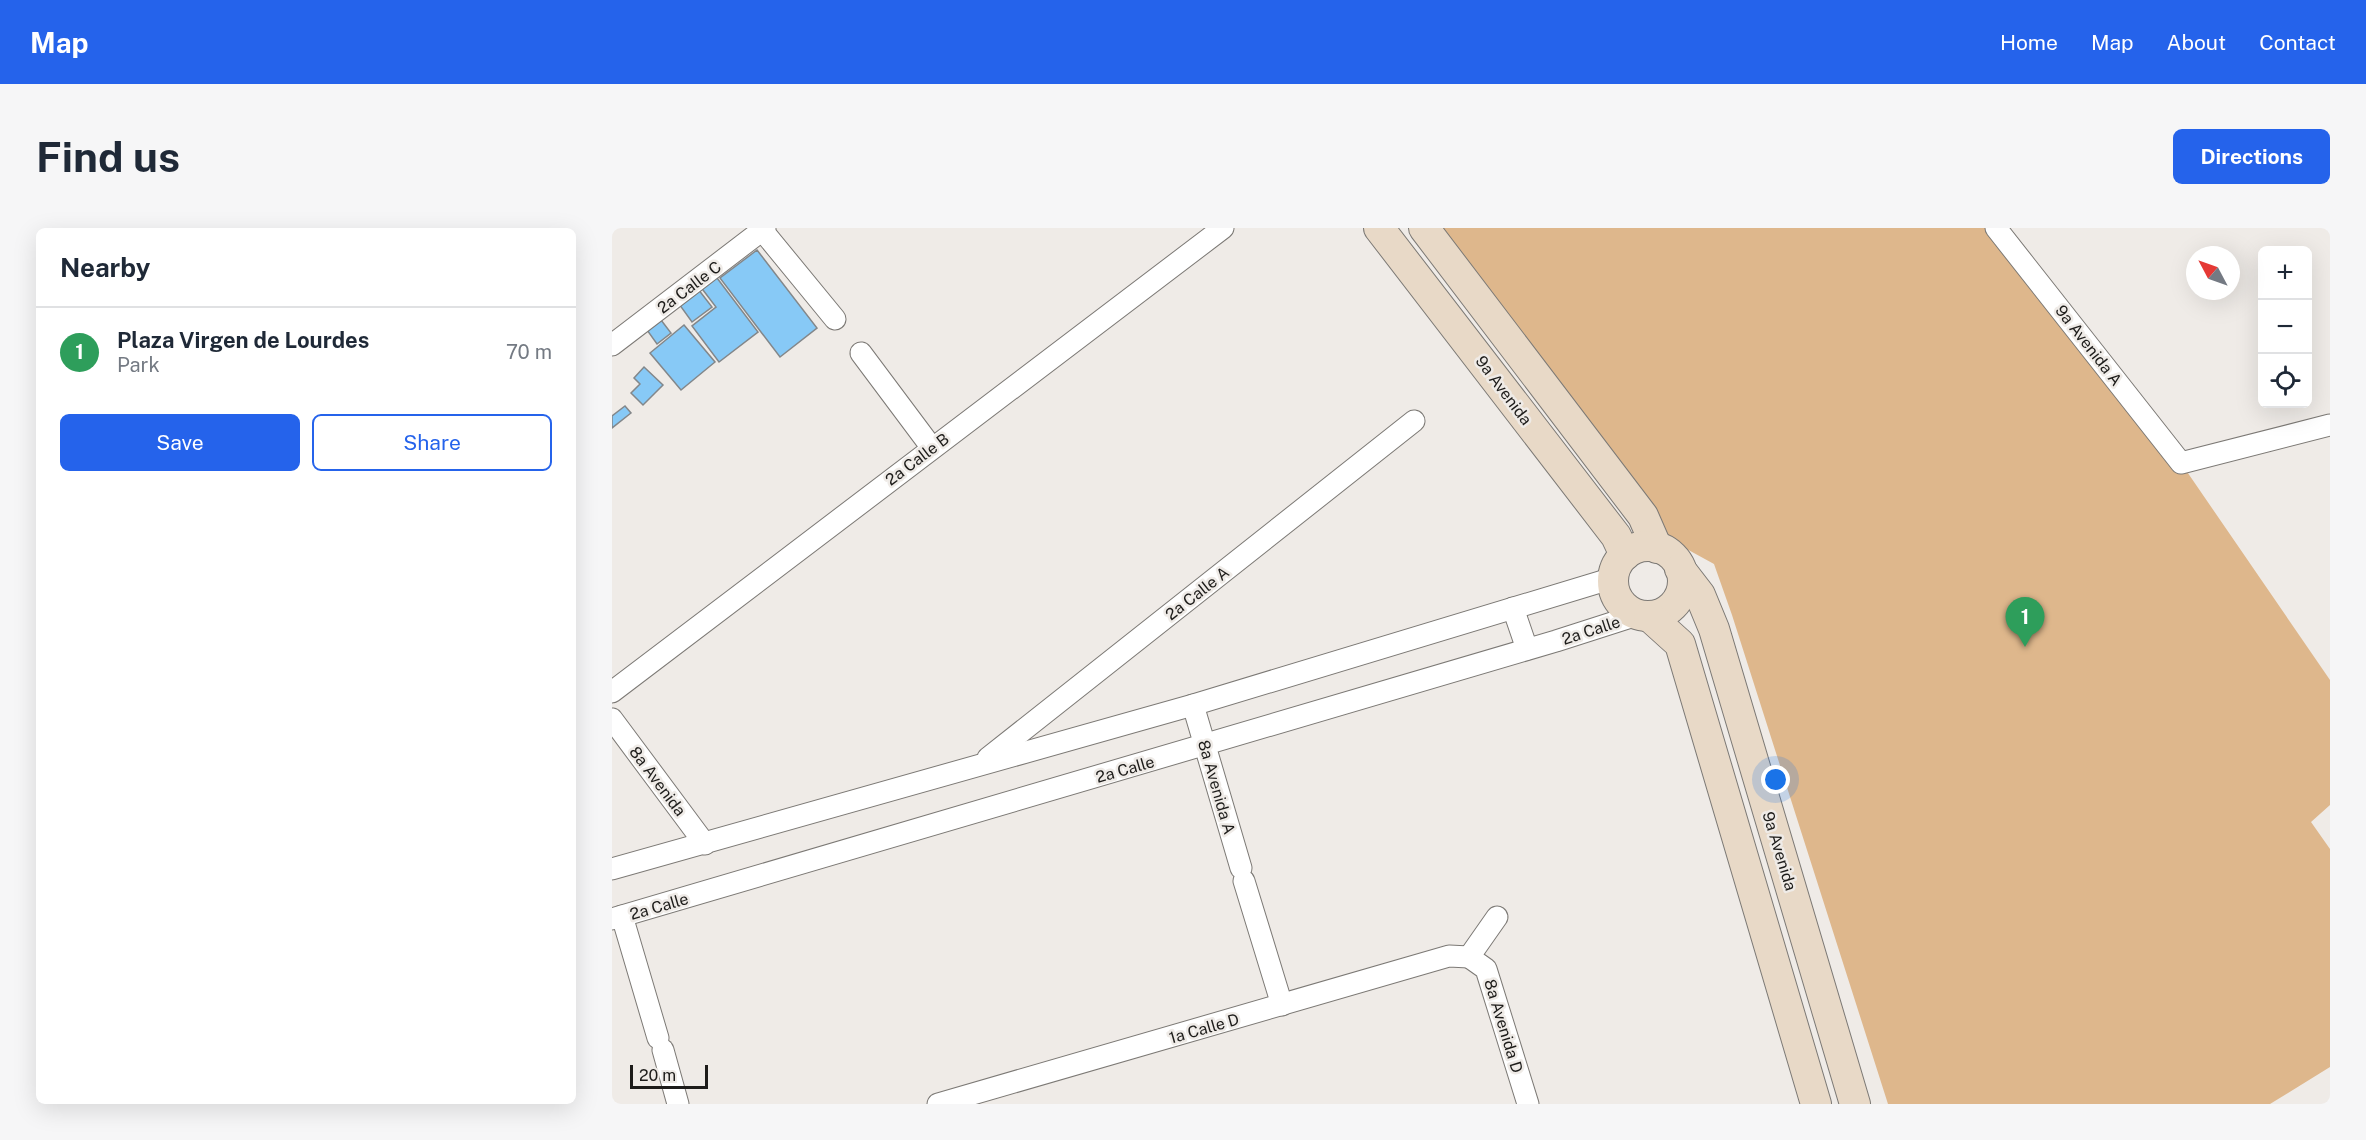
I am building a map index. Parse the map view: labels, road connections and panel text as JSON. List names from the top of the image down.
{
  "streets": {
    "main road": ["9a Avenida"],
    "street": [
      "2a Calle C",
      "9a Avenida A",
      "2a Calle B",
      "2a Calle A",
      "2a Calle",
      "8a Avenida",
      "8a Avenida A",
      "8a Avenida D",
      "1a Calle D"
    ]
  },
  "crossings": [
    ["9a Avenida", "2a Calle"],
    ["2a Calle", "8a Avenida A"],
    ["8a Avenida A", "1a Calle D"],
    ["8a Avenida D", "1a Calle D"]
  ],
  "scale_bar": "20 m",
  "north": "top left",
  "page": {
    "header": "Map",
    "nav": [
      "Home",
      "Map",
      "About",
      "Contact"
    ],
    "buttons": [
      "Directions",
      ["Save", "Share"]
    ],
    "title": "Find us",
    "heading": "Nearby",
    "map_buttons": ["+", "−"],
    "list": [
      {
        "mark": "1",
        "name": "Plaza Virgen de Lourdes",
        "note": "Park",
        "value": "70 m"
      }
    ],
    "pins": "1",
    "scale": "20 m"
  }
}
